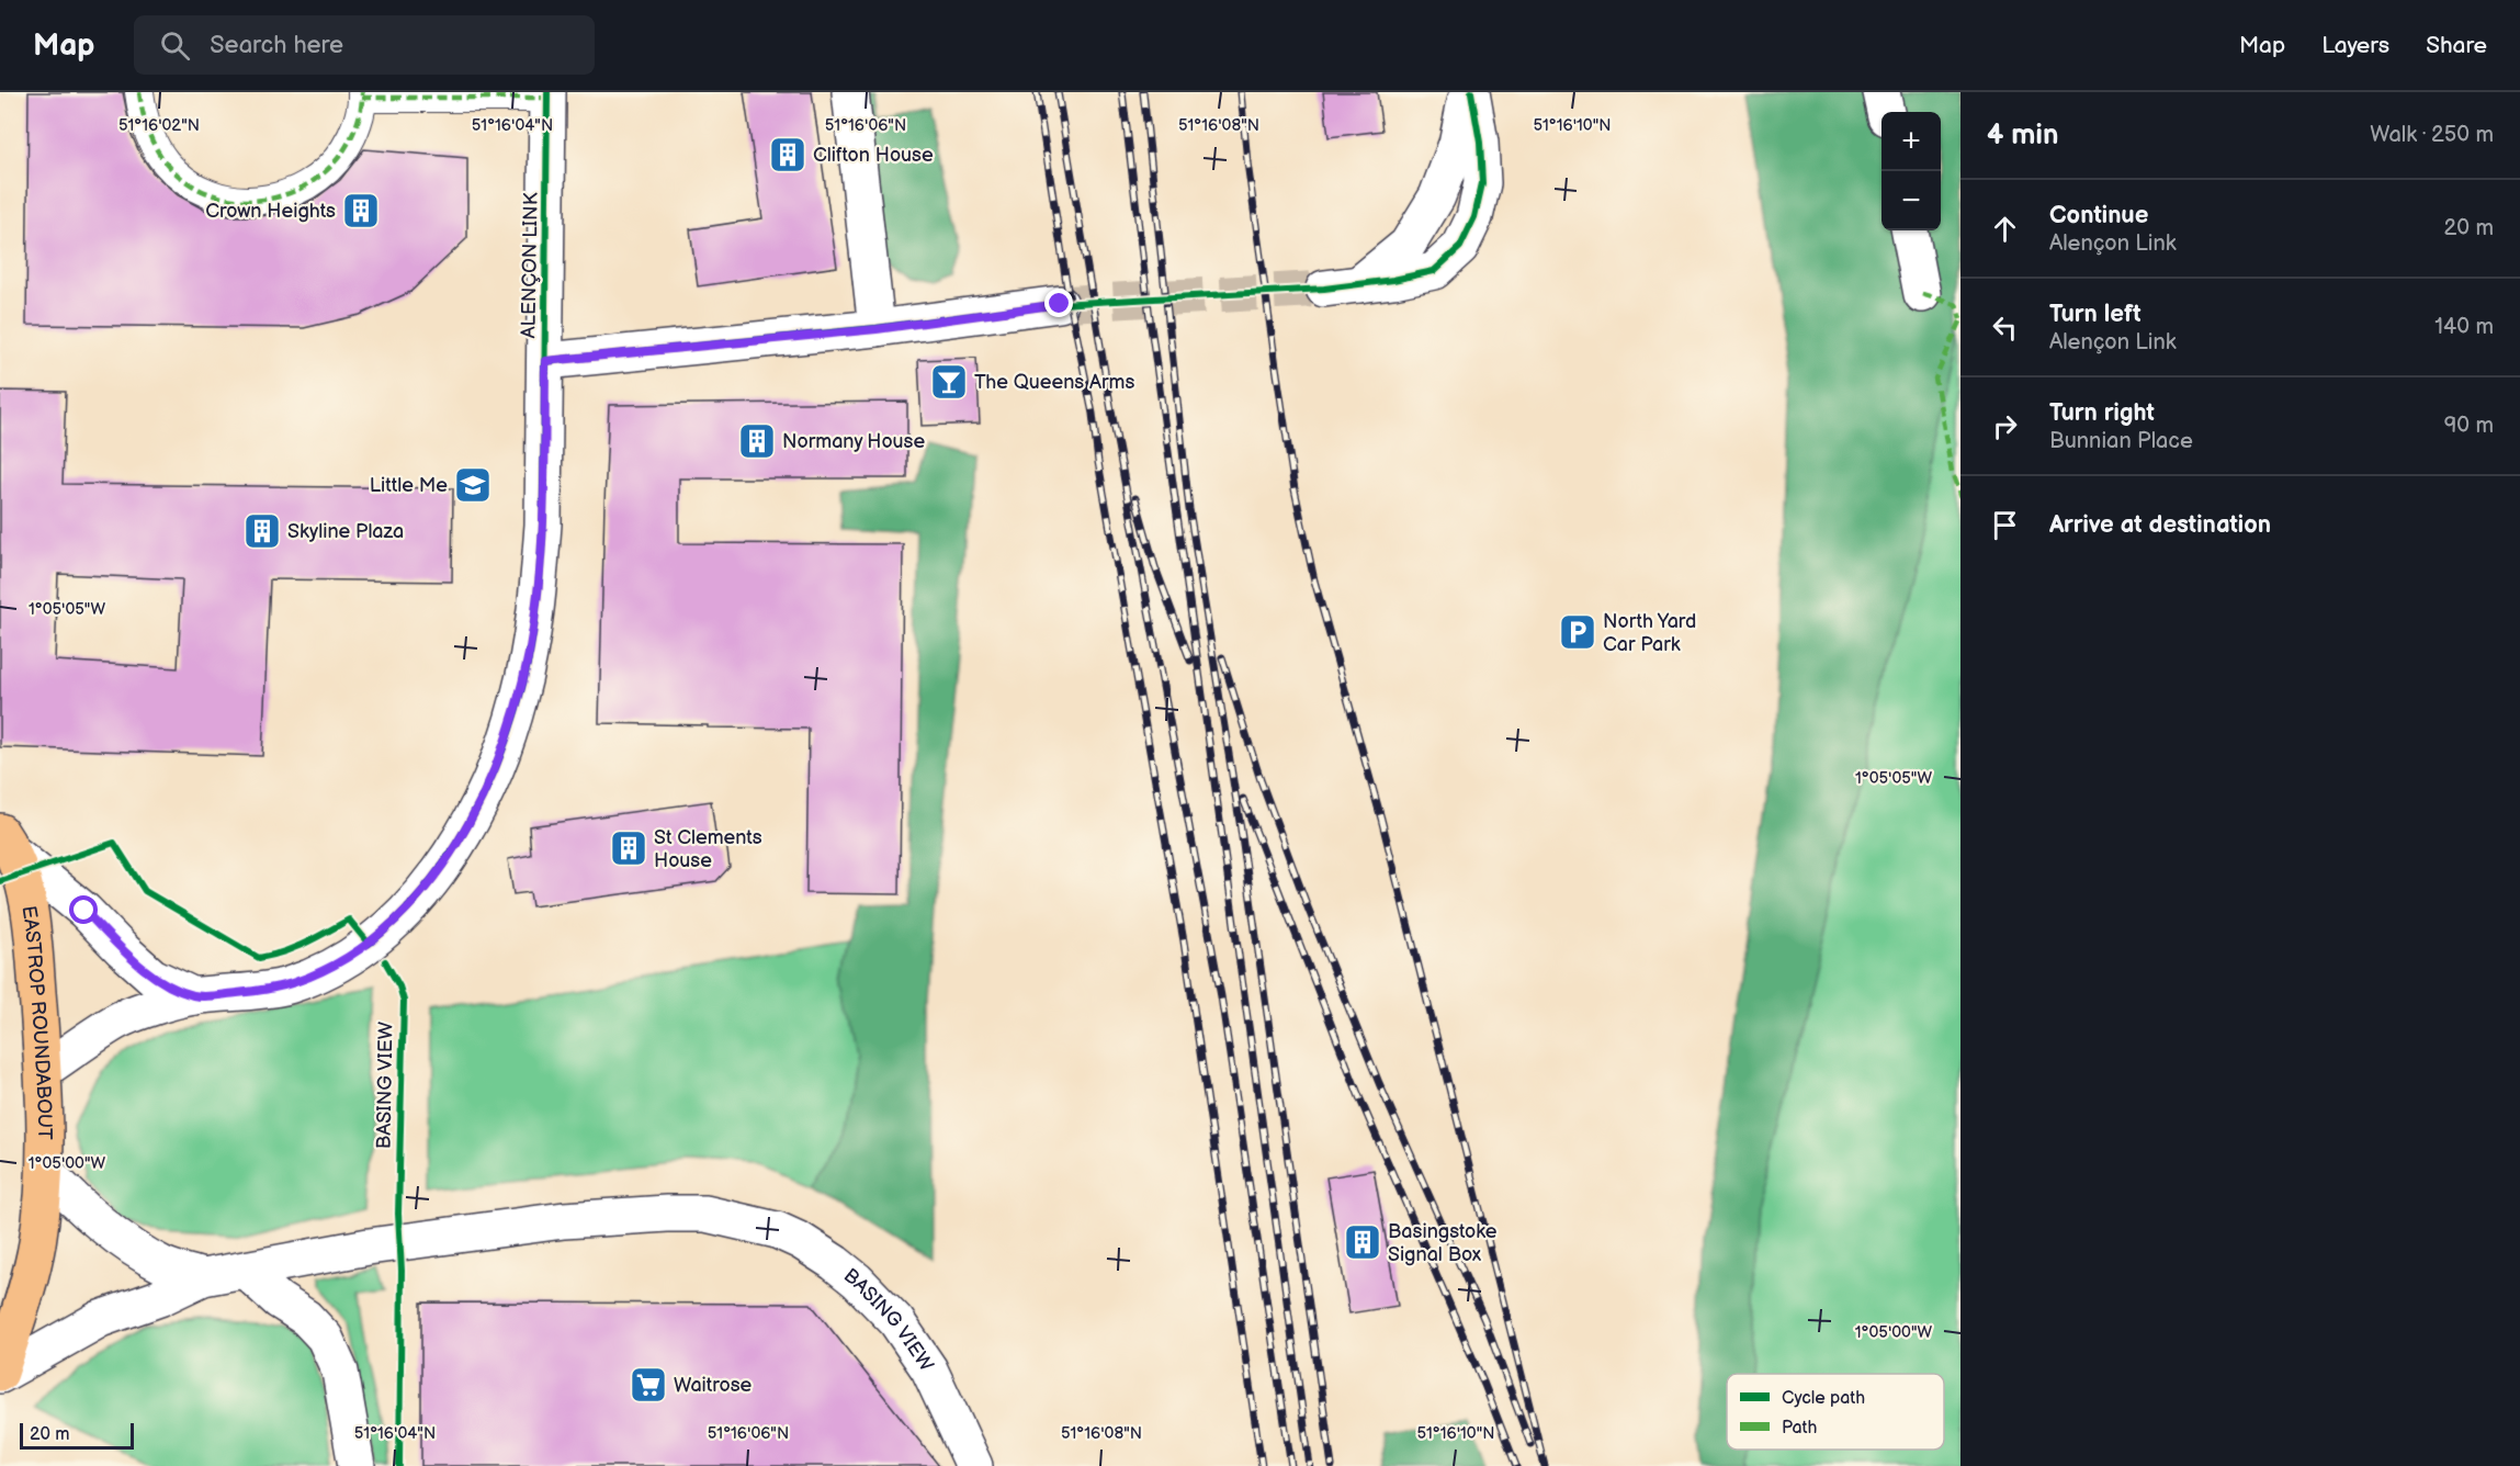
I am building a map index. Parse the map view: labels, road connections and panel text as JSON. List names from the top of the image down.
{
  "streets": {
    "main road": ["EASTROP ROUNDABOUT"],
    "street": ["ALENÇON LINK", "BASING VIEW"]
  },
  "crossings": [
    ["ALENÇON LINK", "EASTROP ROUNDABOUT"],
    ["EASTROP ROUNDABOUT", "BASING VIEW"]
  ],
  "places": {
    "building": [
      "Clifton House",
      "Crown Heights",
      "Normany House",
      "Skyline Plaza",
      "St Clements House",
      "Basingstoke Signal Box"
    ],
    "bar": ["The Queens Arms"],
    "school or university": ["Little Me"],
    "parking": ["North Yard Car Park"],
    "supermarket": ["Waitrose"]
  },
  "legend": ["Cycle path", "Path"],
  "scale_bar": "20 m",
  "page": {
    "header": "Map",
    "search": "Search here",
    "nav": ["Map", "Layers", "Share"],
    "heading": ["4 min", "Walk · 250 m"],
    "map_buttons": ["+", "−"],
    "list": [
      ["Continue", "Alençon Link", "20 m"],
      ["Turn left", "Alençon Link", "140 m"],
      ["Turn right", "Bunnian Place", "90 m"],
      "Arrive at destination"
    ],
    "scale": "20 m"
  },
  "coordinates": [
    "51°16'02\"N",
    "51°16'04\"N",
    "51°16'06\"N",
    "51°16'08\"N",
    "51°16'10\"N",
    "1°05'05\"W",
    "1°05'00\"W"
  ]
}
